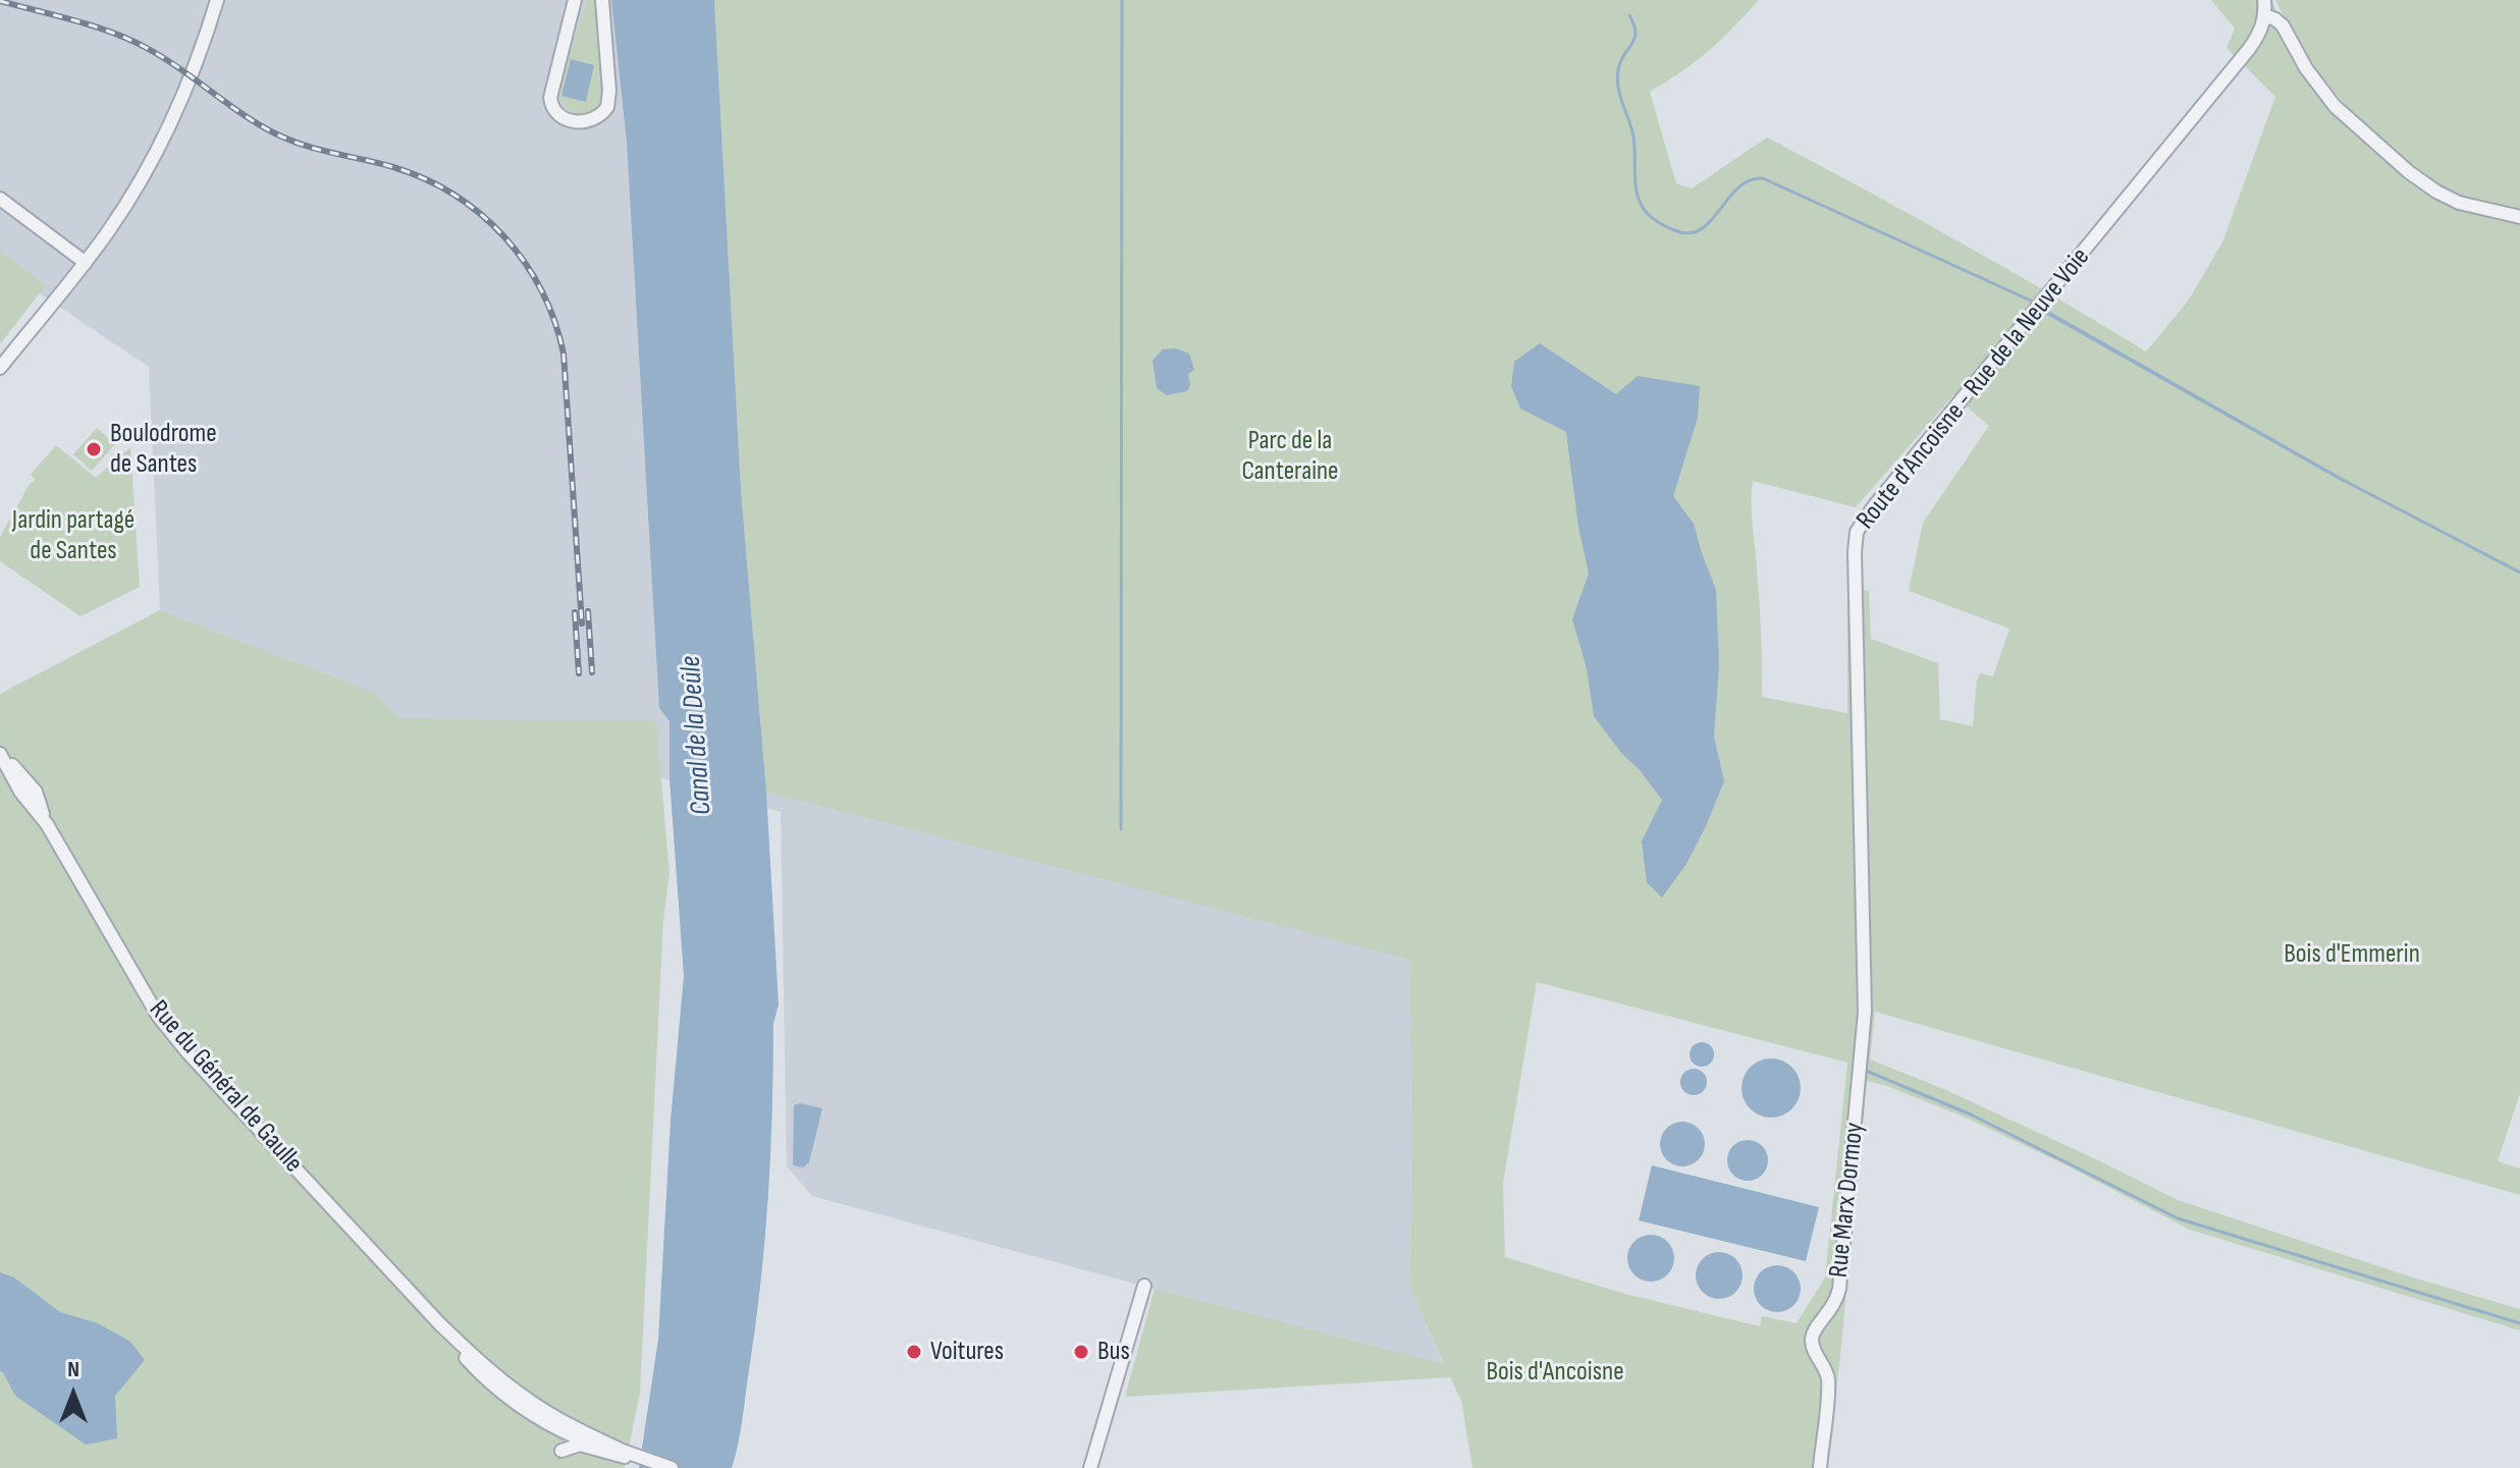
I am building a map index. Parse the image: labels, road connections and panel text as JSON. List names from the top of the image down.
{
  "streets": {
    "street": ["Route d'Ancoisne - Rue de la Neuve Voie", "Rue du Général de Gaulle", "Rue Marx Dormoy"]
  },
  "crossings": [
    ["Route d'Ancoisne - Rue de la Neuve Voie", "Rue Marx Dormoy"]
  ],
  "water": ["Canal de la Deûle"],
  "parks": [
    "Parc de la Canteraine",
    "Jardin partagé de Santes",
    "Bois d'Emmerin",
    "Bois d'Ancoisne"
  ],
  "places": ["Boulodrome de Santes", "Voitures", "Bus"],
  "north": "top"
}
